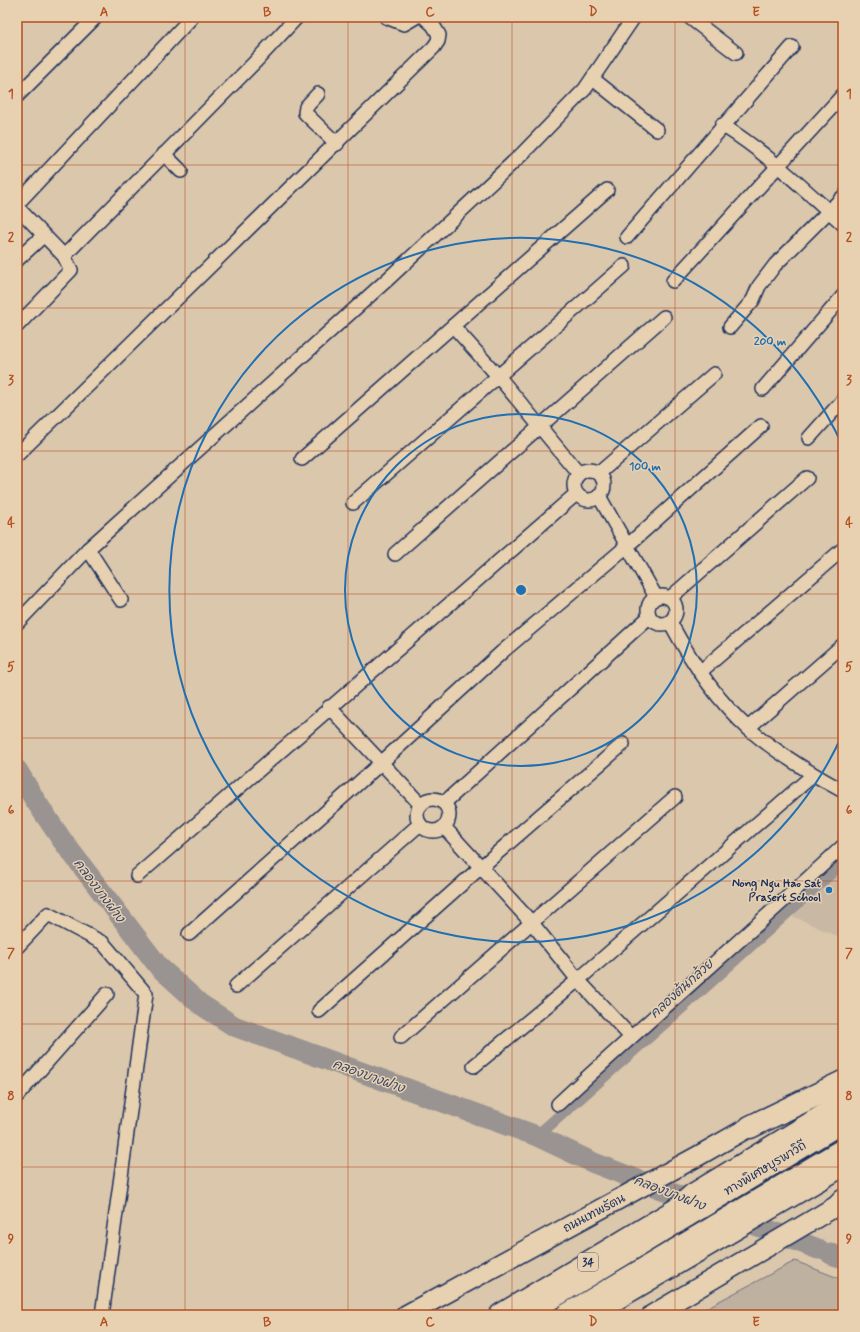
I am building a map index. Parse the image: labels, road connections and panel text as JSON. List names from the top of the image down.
{
  "streets": {
    "highway": ["ทางพิเศษบูรพาวิถี", "34"],
    "main road": ["ถนนเทพรัตน"]
  },
  "water": ["คลองบางฝาง", "คลองต้นกล้วย"],
  "places": ["Nong Ngu Hao Sat Prasert School"],
  "grid": {
    "columns": [
      "A",
      "B",
      "C",
      "D",
      "E"
    ],
    "rows": [
      "1",
      "2",
      "3",
      "4",
      "5",
      "6",
      "7",
      "8",
      "9"
    ]
  },
  "rings": ["200 m", "100 m"]
}
